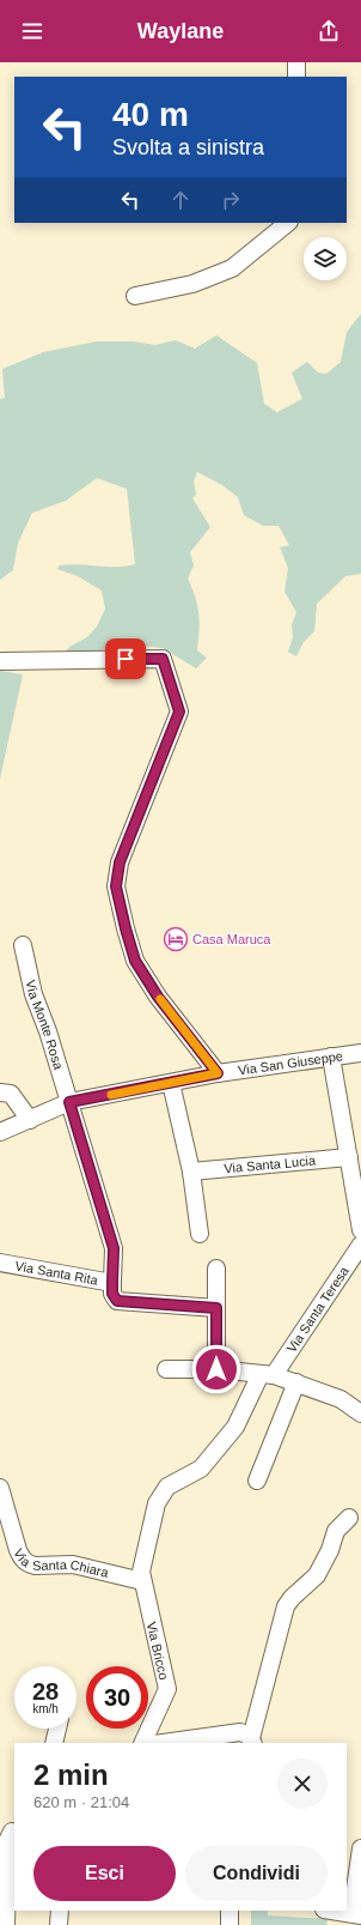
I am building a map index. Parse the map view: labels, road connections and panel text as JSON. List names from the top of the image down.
{
  "streets": {
    "street": [
      "Via Monte Rosa",
      "Via San Giuseppe",
      "Via Santa Lucia",
      "Via Santa Rita",
      "Via Santa Teresa",
      "Via Santa Chiara",
      "Via Bricco"
    ]
  },
  "crossings": [
    ["Via Monte Rosa", "Via San Giuseppe"],
    ["Via Monte Rosa", "Via Santa Rita"],
    ["Via Santa Teresa", "Via Santa Chiara"],
    ["Via Santa Teresa", "Via Bricco"],
    ["Via Santa Chiara", "Via Bricco"]
  ],
  "places": {
    "hotel": ["Casa Maruca"]
  },
  "page": {
    "header": "Waylane",
    "turn": ["40 m", "Svolta a sinistra"],
    "speed": "28 km/h",
    "limit": "30",
    "heading": ["2 min", "620 m · 21:04"],
    "buttons": ["Esci", "Condividi"]
  }
}
